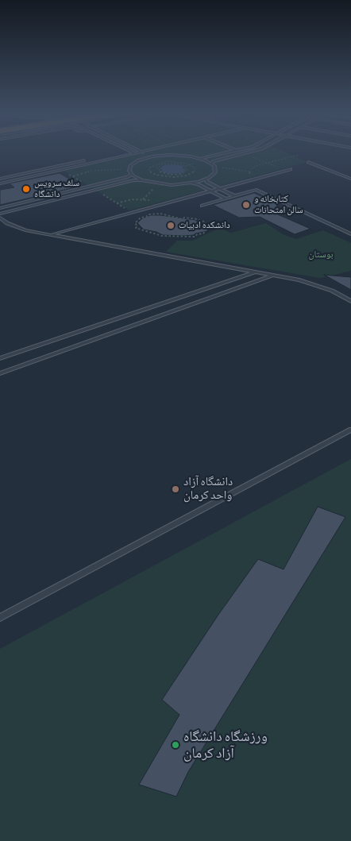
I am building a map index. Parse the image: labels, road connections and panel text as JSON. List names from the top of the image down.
{
  "parks": ["بوستان"],
  "places": [
    "سلف سرویس دانشگاه",
    "کتابخانه و سالن امتحانات",
    "دانشکده ادبیات",
    "دانشگاه آزاد واحد کرمان",
    "ورزشگاه دانشگاه آزاد کرمان"
  ]
}
